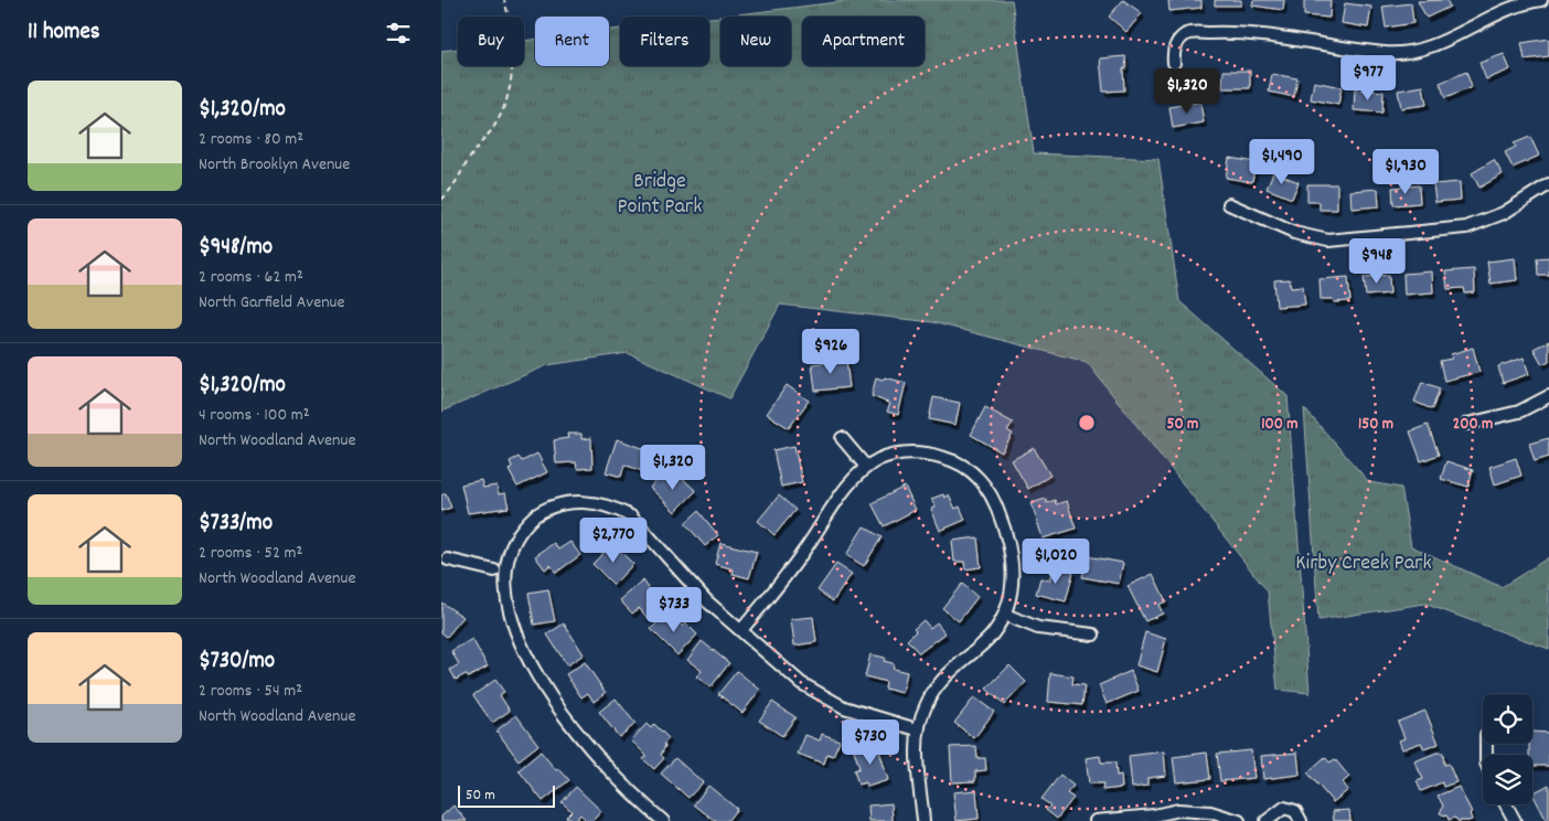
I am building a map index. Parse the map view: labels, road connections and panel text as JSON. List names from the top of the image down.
{
  "parks": ["Bridge Point Park", "Kirby Creek Park"],
  "scale_bar": "50 m",
  "page": {
    "heading": "11 homes",
    "chip": [
      "Buy",
      "Rent",
      "Filters",
      "New",
      "Apartment"
    ],
    "price": [
      "$977",
      "$1,320",
      "$1,490",
      "$1,930",
      "$948",
      "$926",
      "$1,320",
      "$2,770",
      "$1,020",
      "$733",
      "$730"
    ],
    "list": [
      {
        "name": "$1,320/mo",
        "note": "2 rooms · 80 m² · North Brooklyn Avenue"
      },
      {
        "name": "$948/mo",
        "note": "2 rooms · 62 m² · North Garfield Avenue"
      },
      {
        "name": "$1,320/mo",
        "note": "4 rooms · 100 m² · North Woodland Avenue"
      },
      {
        "name": "$733/mo",
        "note": "2 rooms · 52 m² · North Woodland Avenue"
      },
      {
        "name": "$730/mo",
        "note": "2 rooms · 54 m² · North Woodland Avenue"
      }
    ],
    "scale": "50 m"
  },
  "rings": [
    "50 m",
    "100 m",
    "150 m",
    "200 m"
  ]
}
